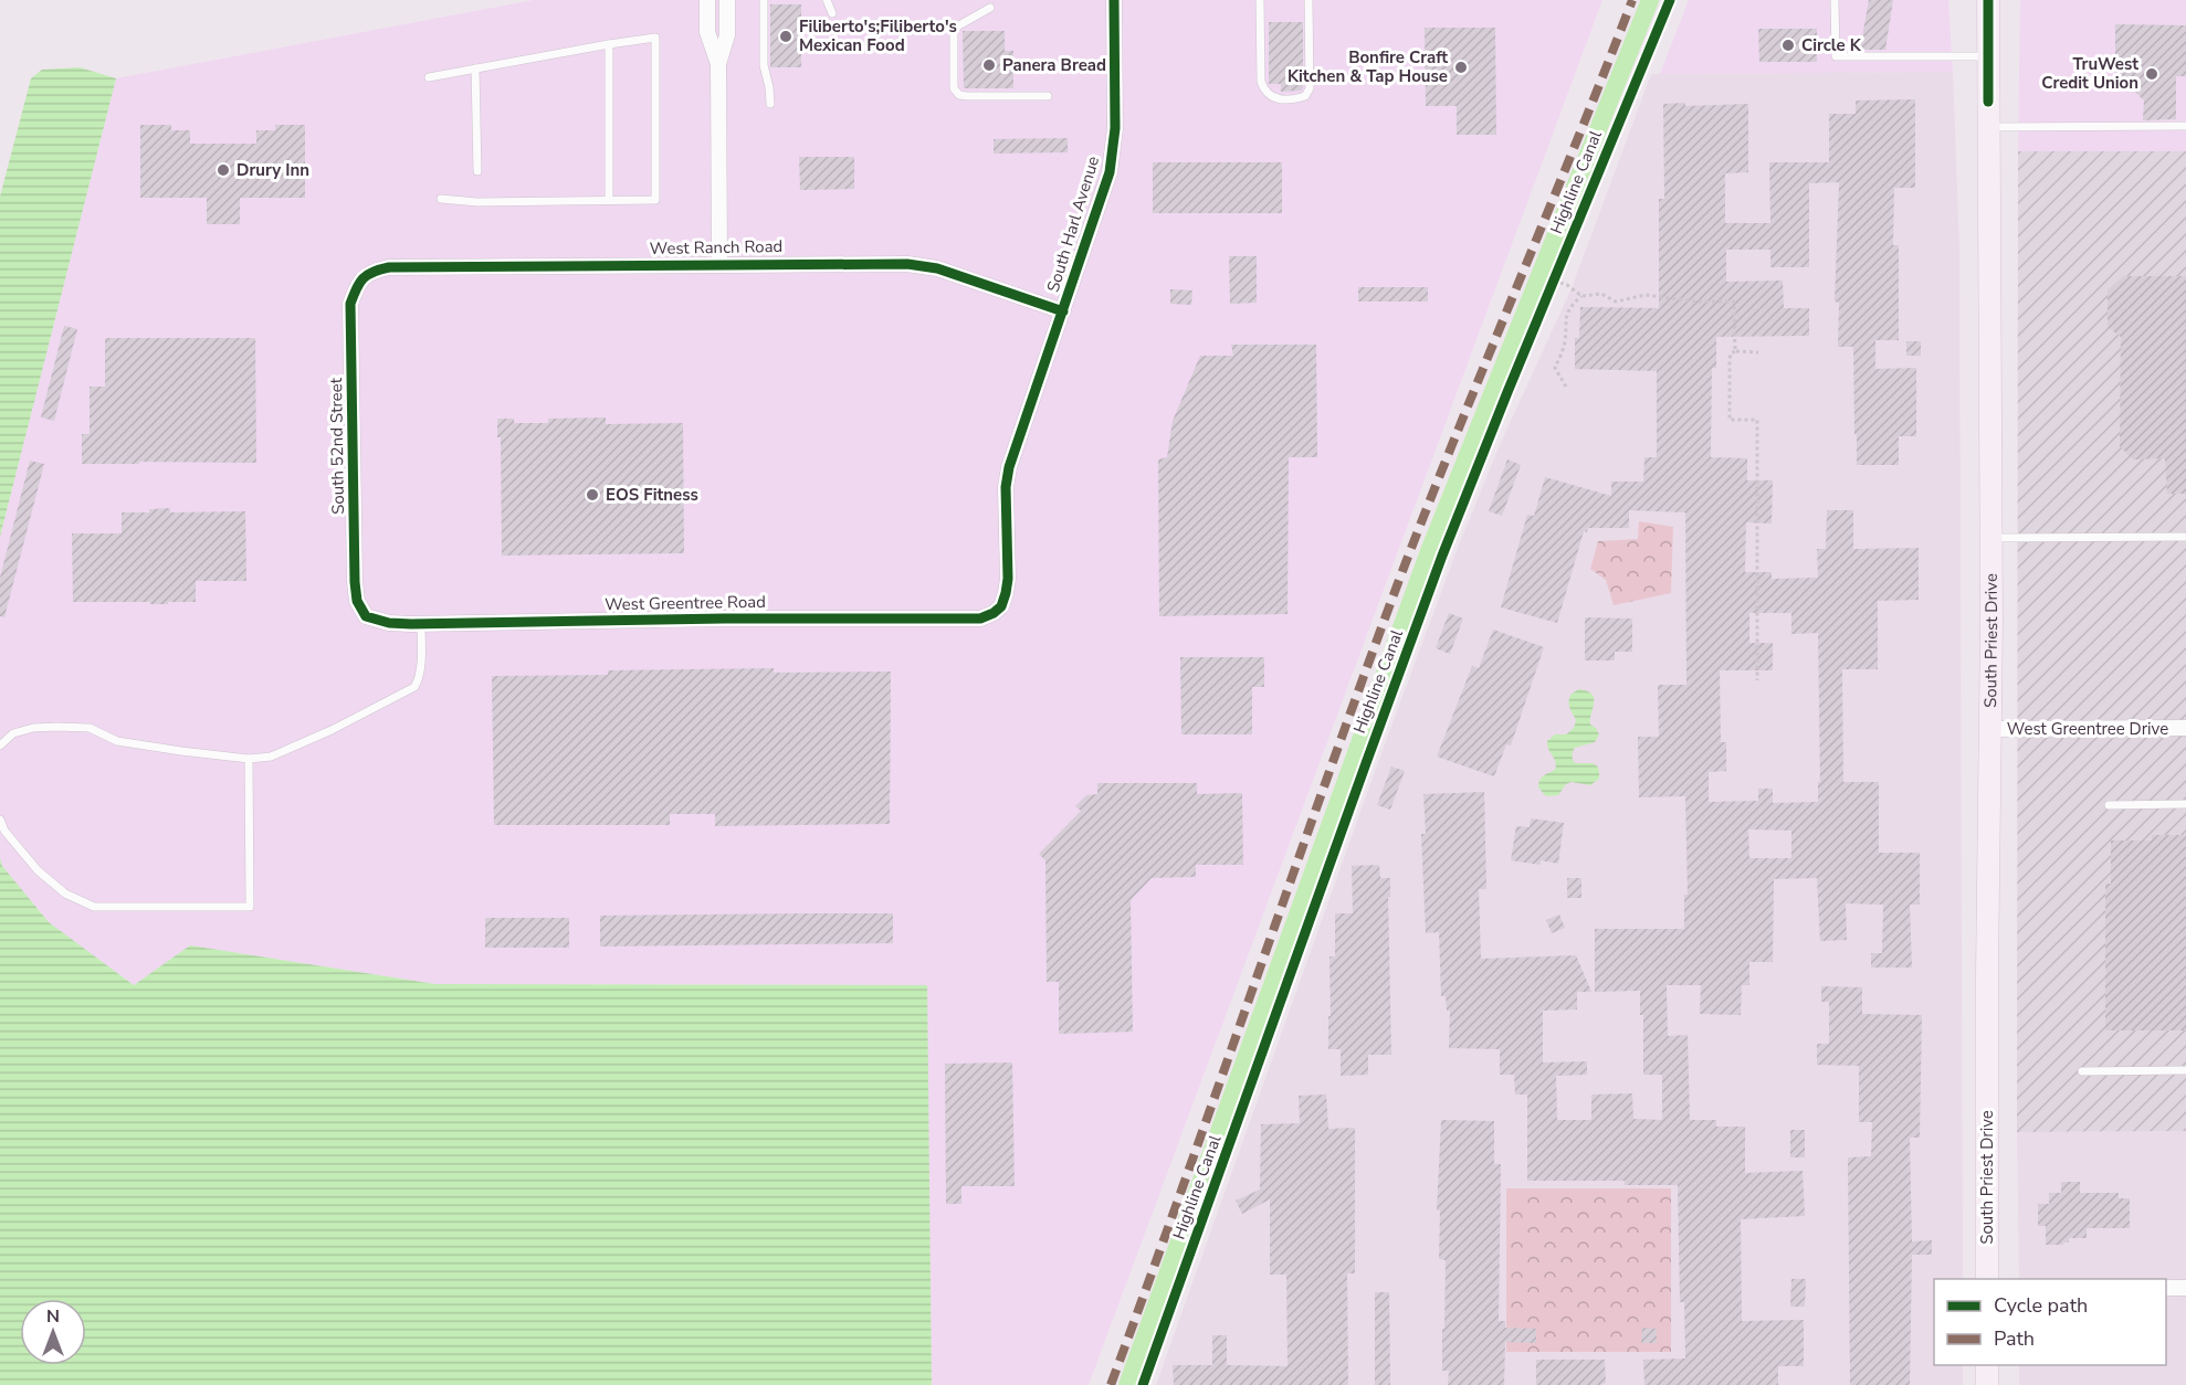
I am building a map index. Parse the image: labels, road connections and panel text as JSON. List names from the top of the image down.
{
  "streets": {
    "main road": ["South Priest Drive"],
    "street": [
      "South Harl Avenue",
      "West Ranch Road",
      "South 52nd Street",
      "West Greentree Road",
      "West Greentree Drive"
    ],
    "cycle path": ["Highline Canal"]
  },
  "crossings": [
    ["South Harl Avenue", "West Ranch Road"],
    ["South Harl Avenue", "West Greentree Road"],
    ["West Ranch Road", "South 52nd Street"],
    ["South 52nd Street", "West Greentree Road"],
    ["South Priest Drive", "West Greentree Drive"]
  ],
  "places": [
    "Filiberto's;Filiberto's Mexican Food",
    "Circle K",
    "Panera Bread",
    "Bonfire Craft Kitchen & Tap House",
    "TruWest Credit Union",
    "Drury Inn",
    "EOS Fitness"
  ],
  "legend": ["Cycle path", "Path"],
  "north": "top"
}
